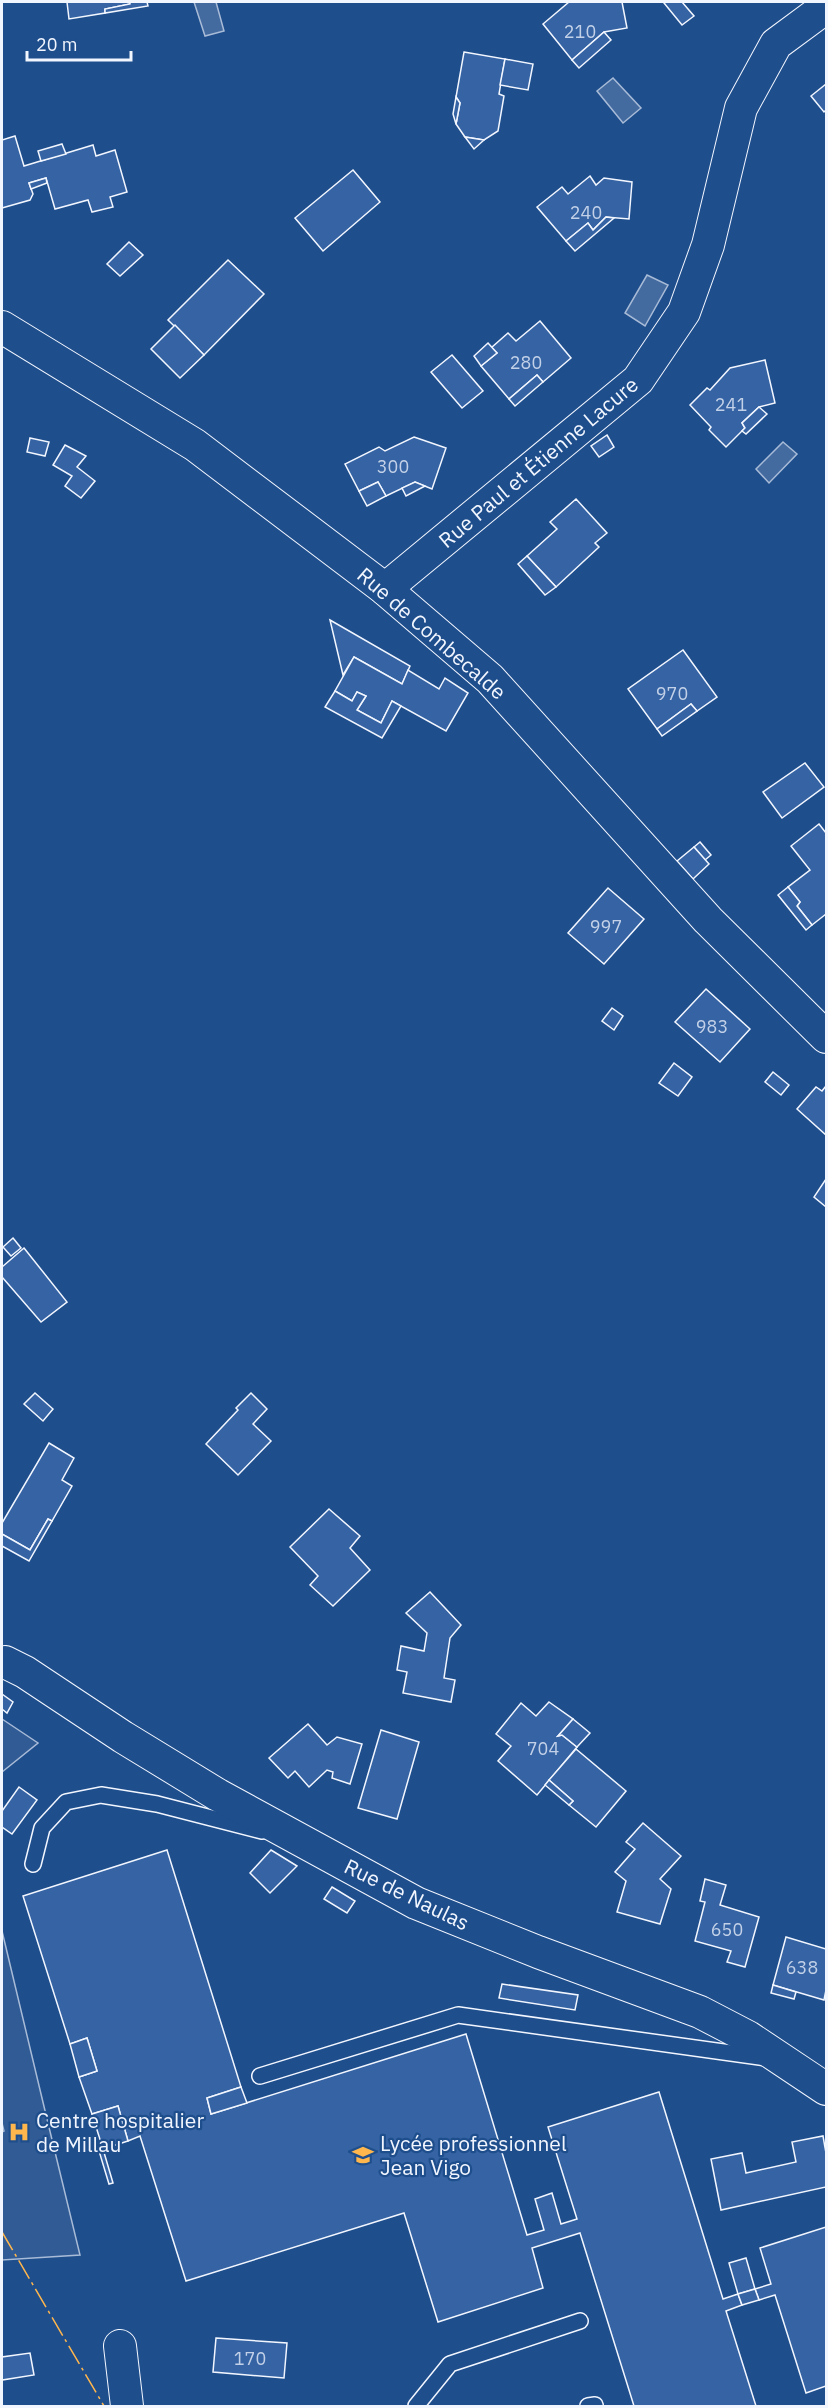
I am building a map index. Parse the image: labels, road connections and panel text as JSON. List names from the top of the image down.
{
  "streets": {
    "street": ["Rue Paul et Étienne Lacure", "Rue de Combecalde", "Rue de Naulas"]
  },
  "crossings": [
    ["Rue Paul et Étienne Lacure", "Rue de Combecalde"]
  ],
  "places": {
    "hospital": ["Centre hospitalier de Millau"],
    "school or university": ["Lycée professionnel Jean Vigo"]
  },
  "house_numbers": [
    "210",
    "240",
    "280",
    "241",
    "300",
    "970",
    "997",
    "983",
    "704",
    "650",
    "638",
    "170"
  ],
  "scale_bar": "20 m"
}
